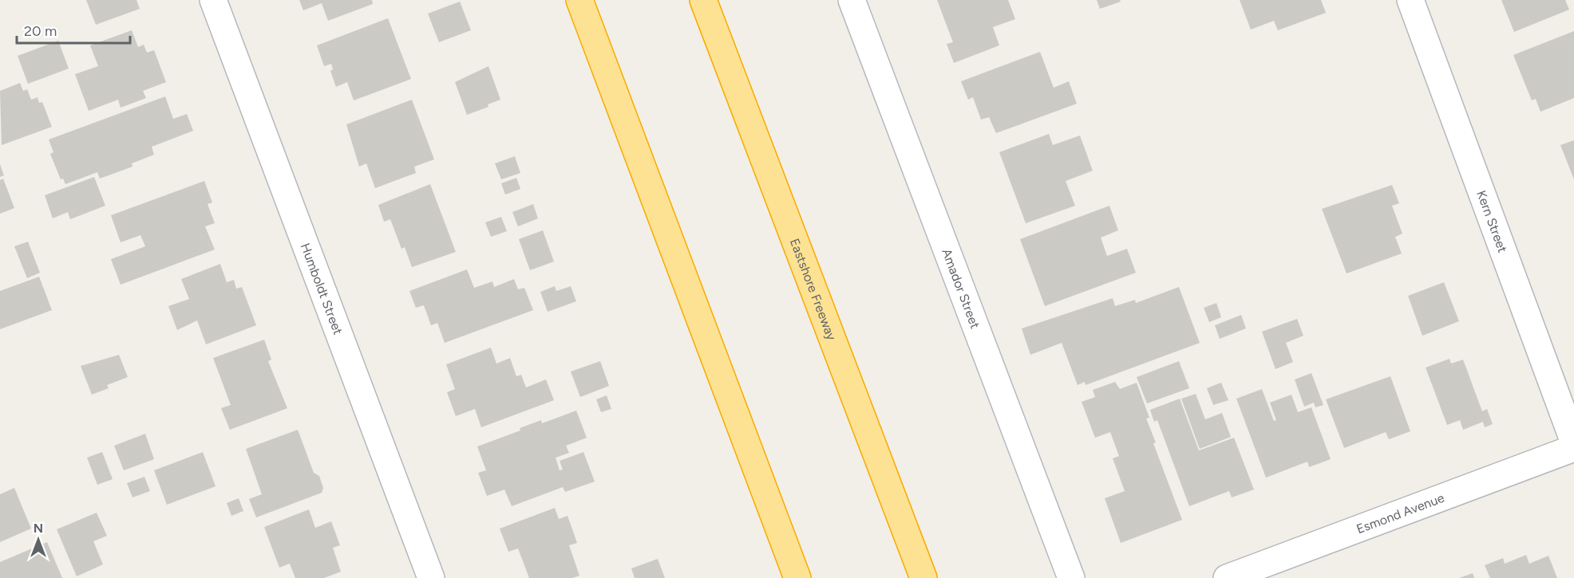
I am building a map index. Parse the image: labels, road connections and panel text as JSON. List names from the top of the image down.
{
  "streets": {
    "highway": ["Eastshore Freeway"],
    "street": [
      "Kern Street",
      "Humboldt Street",
      "Amador Street",
      "Esmond Avenue"
    ]
  },
  "scale_bar": "20 m",
  "north": "top"
}
